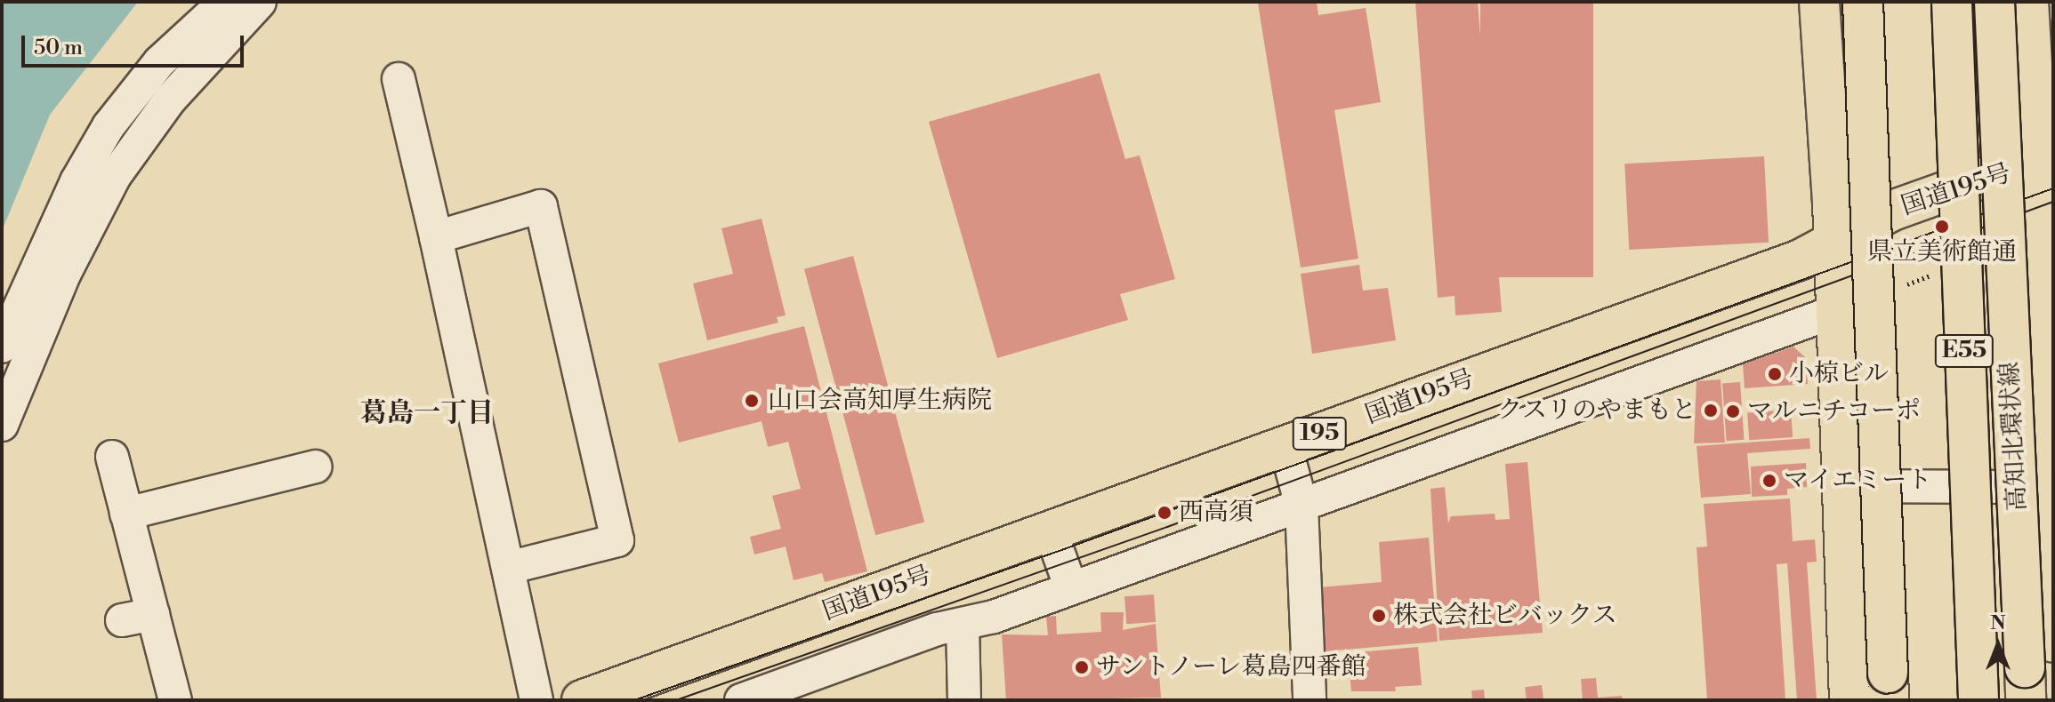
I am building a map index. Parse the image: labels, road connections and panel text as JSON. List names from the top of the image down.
{
  "streets": {
    "main road": [
      "国道195号",
      "E55",
      "195",
      "高知北環状線"
    ]
  },
  "districts": ["葛島一丁目"],
  "places": [
    "県立美術館通",
    "小椋ビル",
    "山口会高知厚生病院",
    "クスリのやまもと",
    "マルニチコーポ",
    "マイエミート",
    "西高須",
    "株式会社ビバックス",
    "サントノーレ葛島四番館"
  ],
  "scale_bar": "50 m",
  "north": "top"
}
